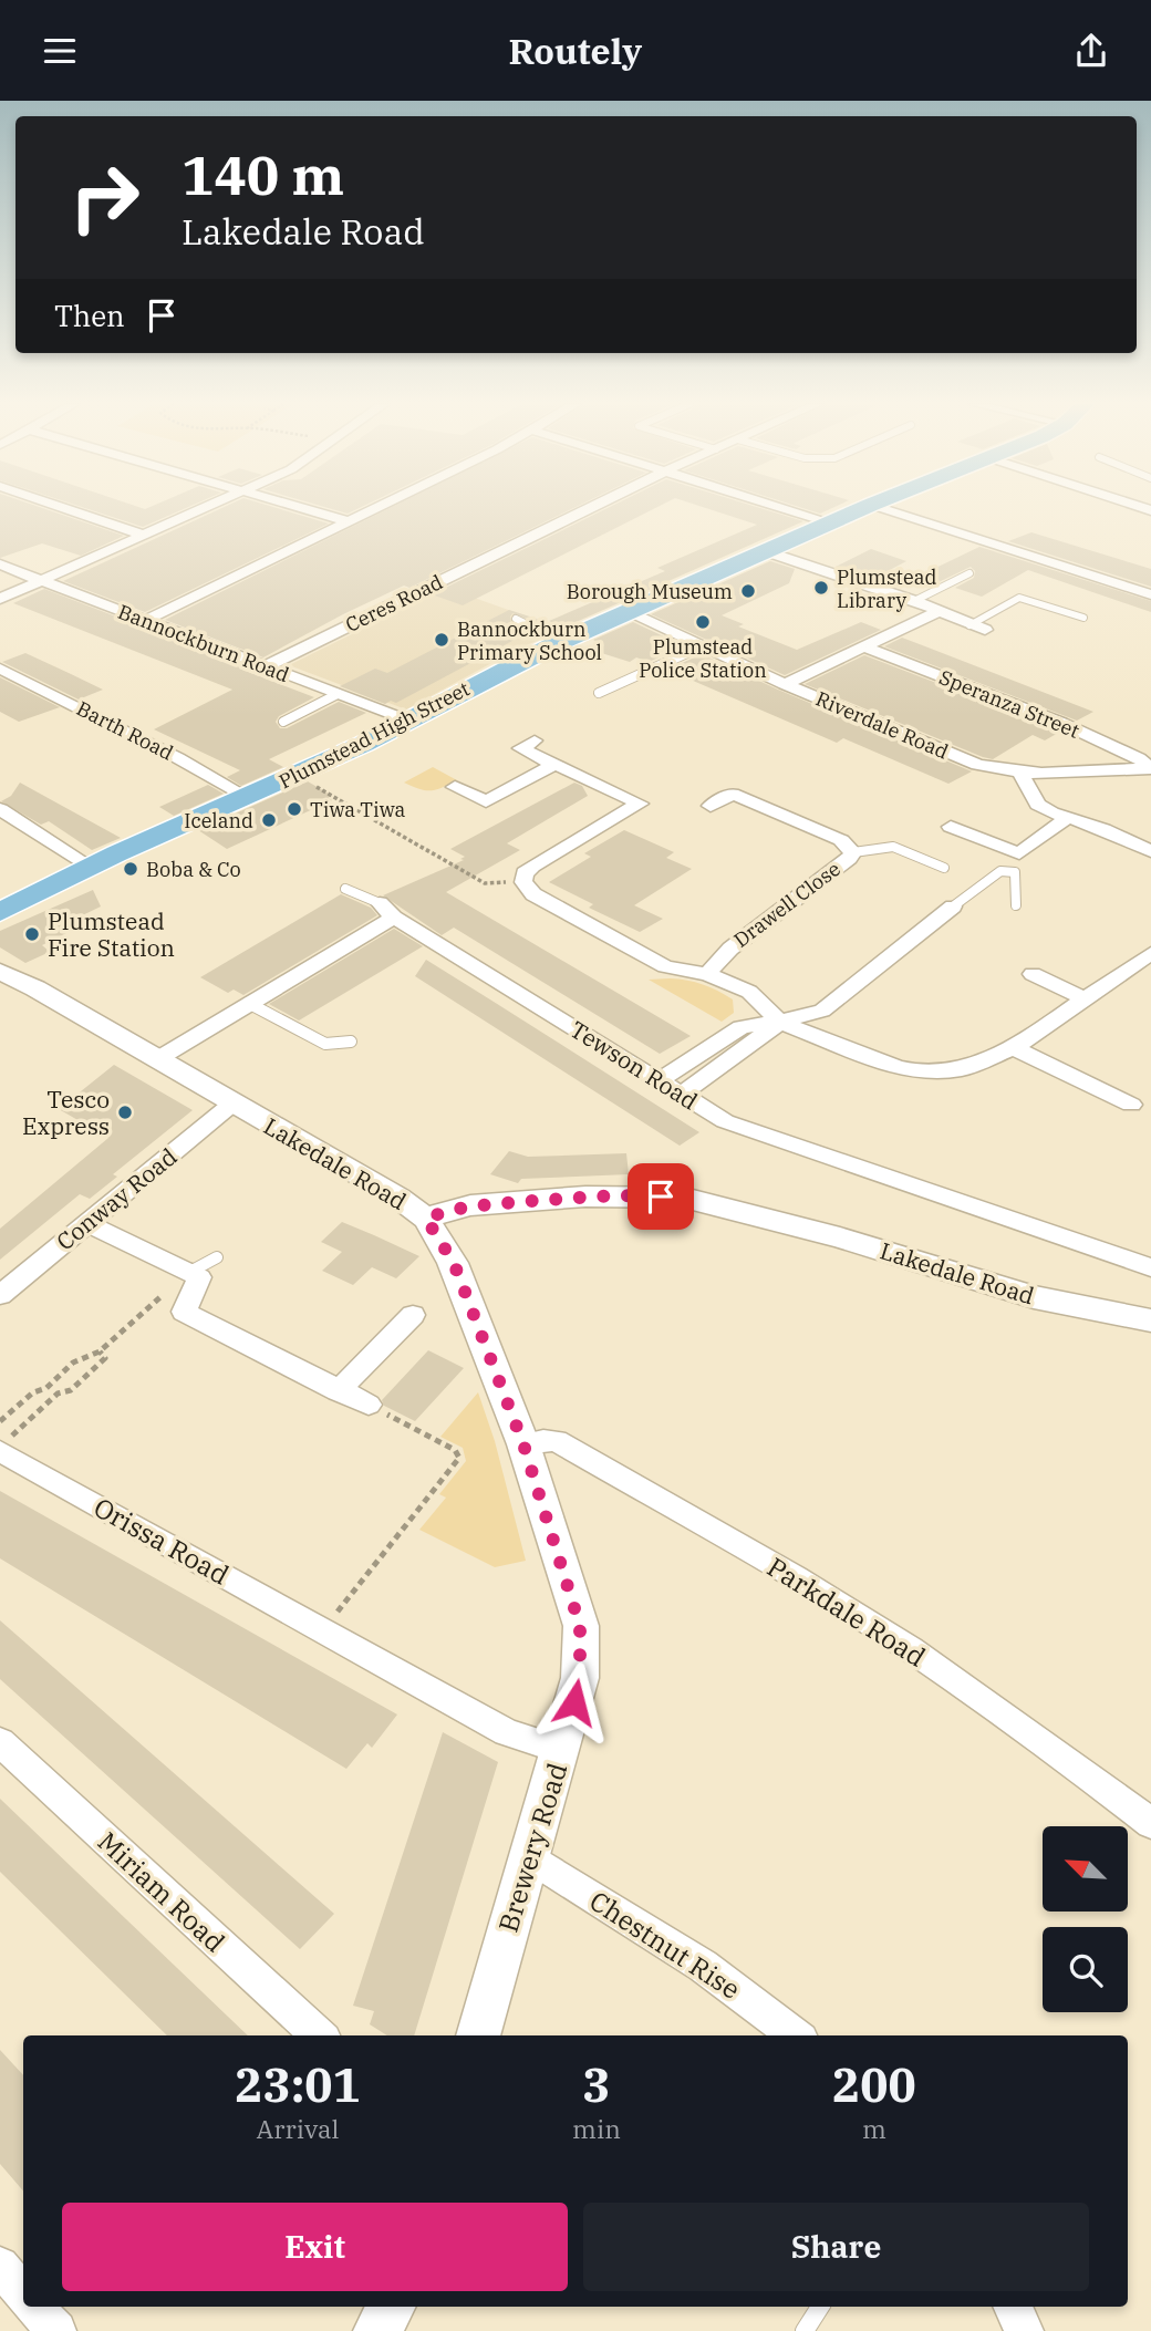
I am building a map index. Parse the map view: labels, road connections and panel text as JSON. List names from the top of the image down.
{
  "streets": {
    "main road": ["Plumstead High Street"],
    "street": [
      "Ceres Road",
      "Bannockburn Road",
      "Speranza Street",
      "Riverdale Road",
      "Barth Road",
      "Drawell Close",
      "Tewson Road",
      "Lakedale Road",
      "Conway Road",
      "Orissa Road",
      "Parkdale Road",
      "Brewery Road",
      "Miriam Road",
      "Chestnut Rise"
    ]
  },
  "crossings": [
    ["Ceres Road", "Bannockburn Road"],
    ["Bannockburn Road", "Plumstead High Street"],
    ["Speranza Street", "Riverdale Road"],
    ["Riverdale Road", "Plumstead High Street"],
    ["Barth Road", "Plumstead High Street"],
    ["Lakedale Road", "Conway Road"],
    ["Lakedale Road", "Brewery Road"],
    ["Orissa Road", "Brewery Road"],
    ["Parkdale Road", "Brewery Road"],
    ["Brewery Road", "Chestnut Rise"]
  ],
  "places": [
    "Plumstead Library",
    "Borough Museum",
    "Plumstead Police Station",
    "Bannockburn Primary School",
    "Tiwa Tiwa",
    "Iceland",
    "Boba & Co",
    "Plumstead Fire Station",
    "Tesco Express"
  ],
  "north": "top left",
  "page": {
    "header": "Routely",
    "turn": ["140 m", "Lakedale Road"],
    "then": "Then",
    "eta": [
      "23:01",
      "Arrival",
      "3",
      "min",
      "200",
      "m"
    ],
    "buttons": ["Exit", "Share"]
  }
}
